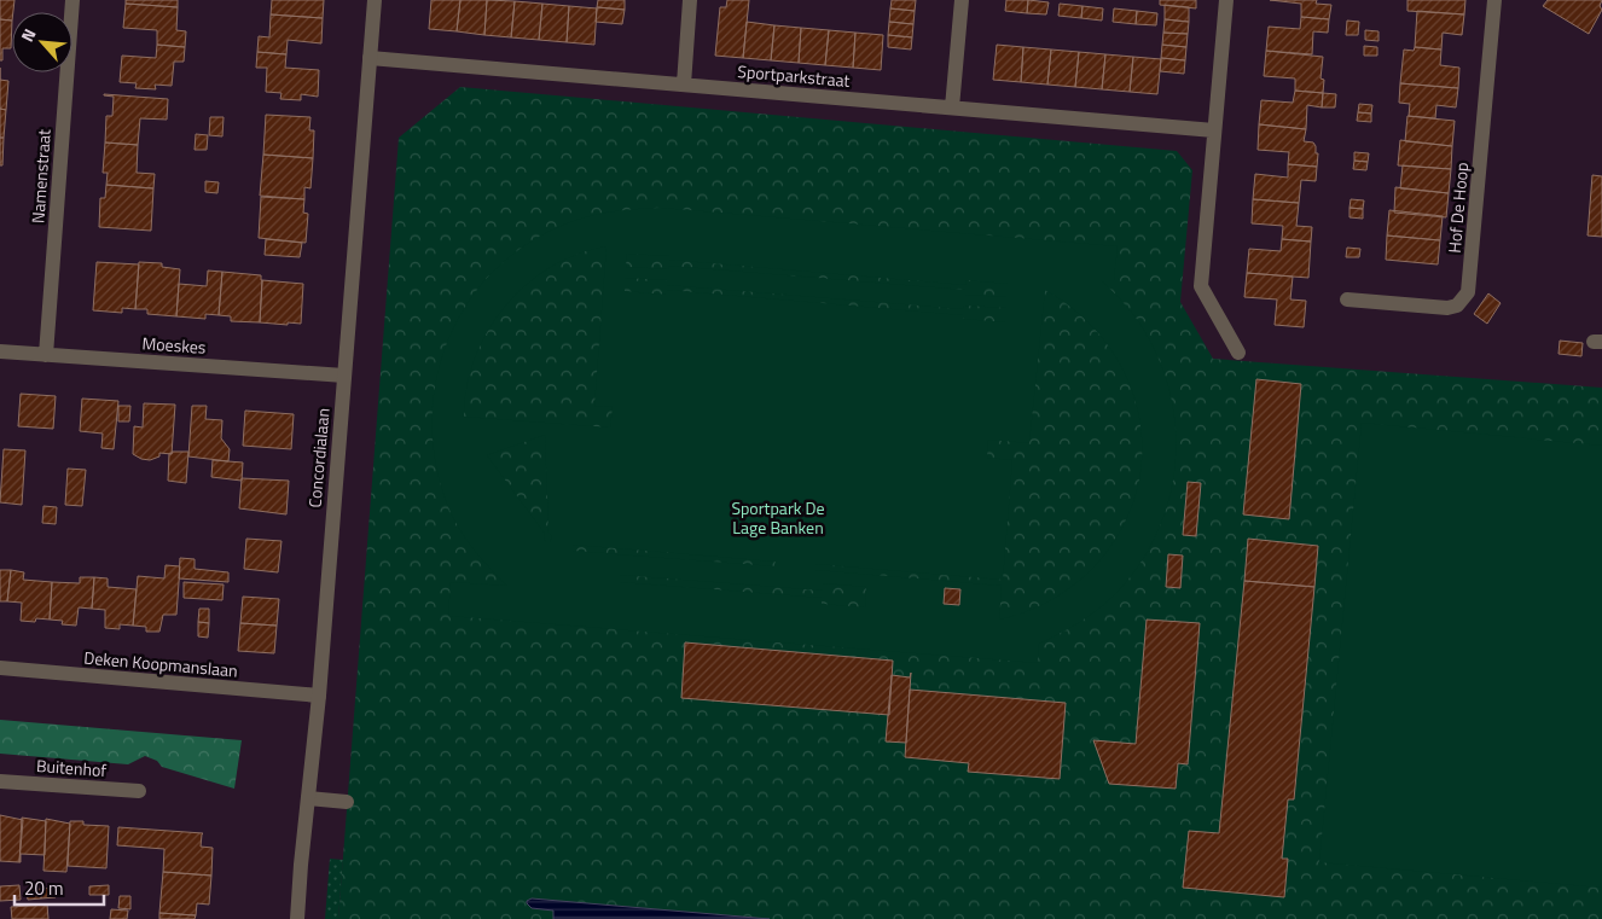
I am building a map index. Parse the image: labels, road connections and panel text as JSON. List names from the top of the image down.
{
  "streets": {
    "street": [
      "Sportparkstraat",
      "Namenstraat",
      "Hof De Hoop",
      "Moeskes",
      "Concordialaan",
      "Deken Koopmanslaan",
      "Buitenhof"
    ]
  },
  "crossings": [
    ["Sportparkstraat", "Concordialaan"],
    ["Namenstraat", "Moeskes"],
    ["Moeskes", "Concordialaan"],
    ["Concordialaan", "Deken Koopmanslaan"]
  ],
  "parks": ["Sportpark De Lage Banken"],
  "scale_bar": "20 m",
  "north": "top left"
}
